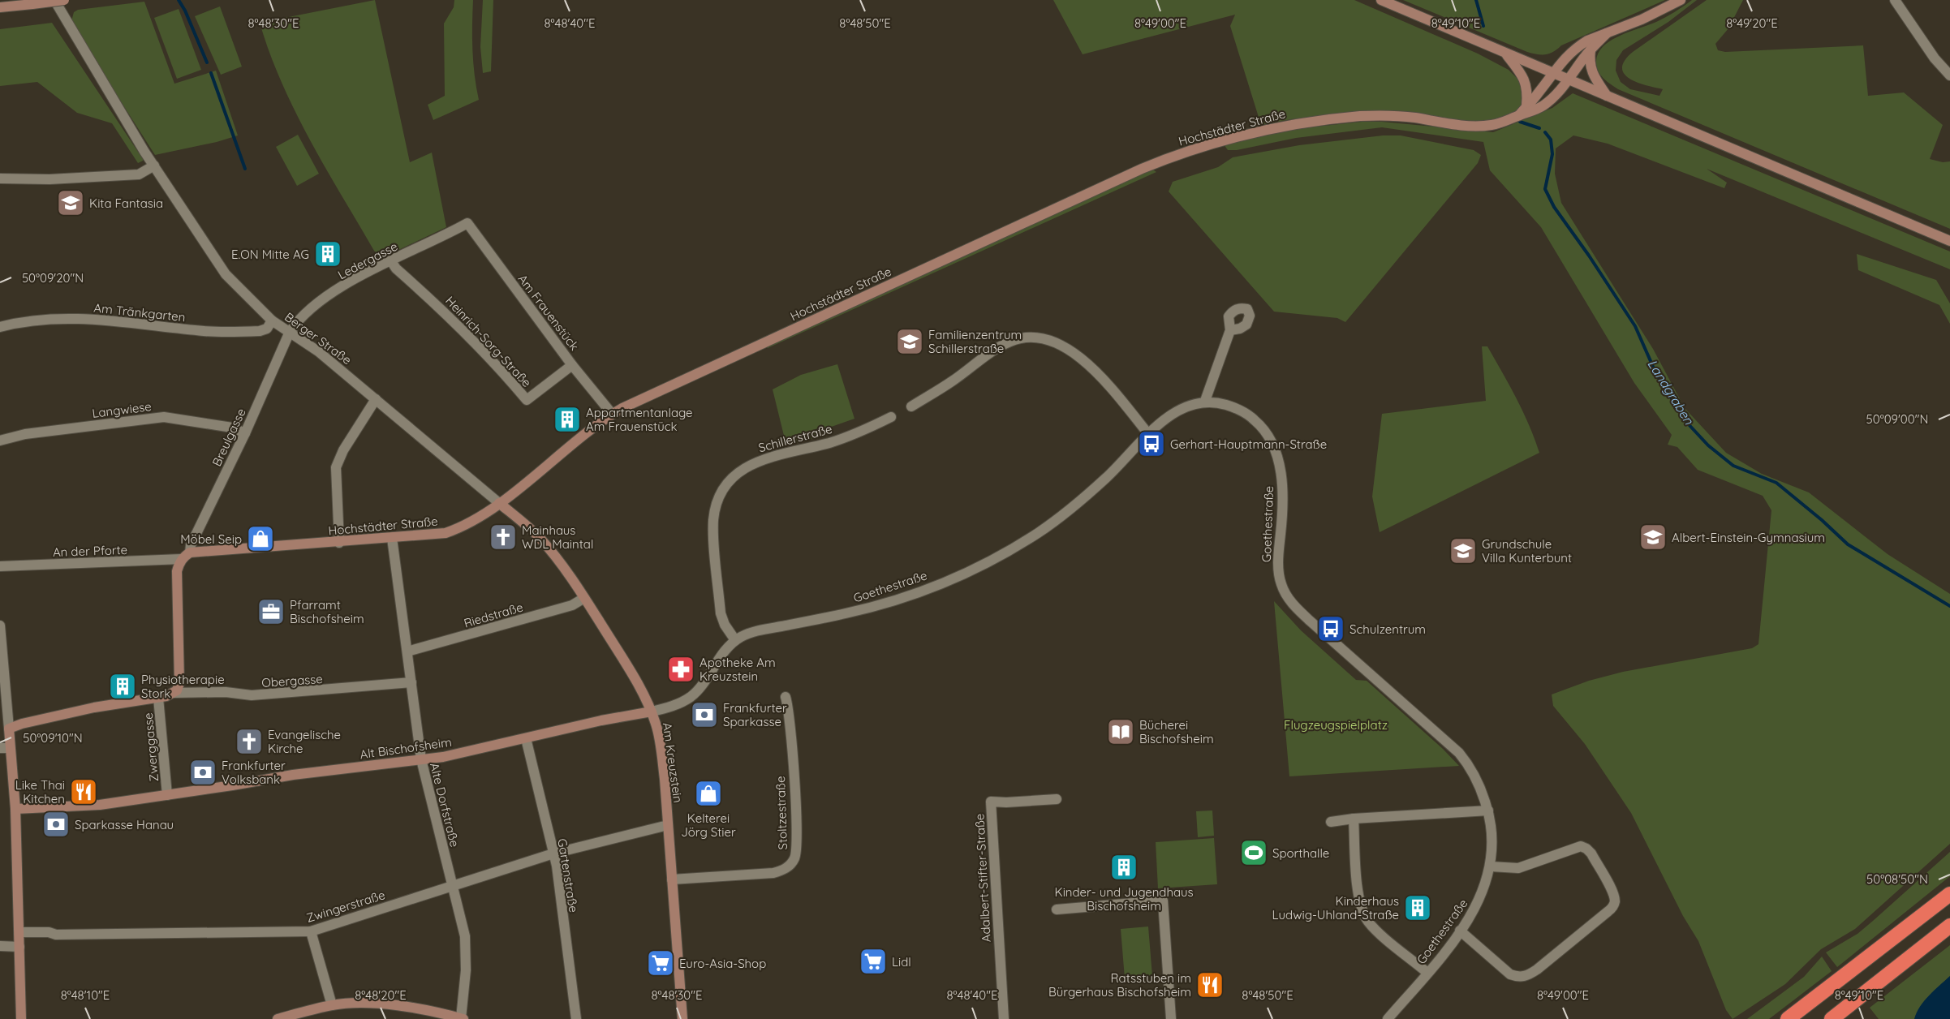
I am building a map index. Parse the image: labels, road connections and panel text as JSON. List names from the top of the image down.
{
  "streets": {
    "street": [
      "Hochstädter Straße",
      "Ledergasse",
      "Am Tränkgarten",
      "Am Frauenstück",
      "Berger Straße",
      "Heinrich-Sorg-Straße",
      "Langwiese",
      "Breulgasse",
      "Schillerstraße",
      "Goethestraße",
      "An der Pforte",
      "Riedstraße",
      "Obergasse",
      "Zwerggasse",
      "Alt Bischofsheim",
      "Am Kreuzstein",
      "Alte Dorfstraße",
      "Stoltzestraße",
      "Gartenstraße",
      "Adalbert-Stifter-Straße",
      "Zwingerstraße"
    ]
  },
  "crossings": [
    ["Hochstädter Straße", "Am Frauenstück"],
    ["Hochstädter Straße", "Berger Straße"],
    ["Hochstädter Straße", "Breulgasse"],
    ["Hochstädter Straße", "Am Kreuzstein"],
    ["Hochstädter Straße", "Alte Dorfstraße"],
    ["Ledergasse", "Am Frauenstück"],
    ["Ledergasse", "Berger Straße"],
    ["Ledergasse", "Heinrich-Sorg-Straße"],
    ["Ledergasse", "Breulgasse"],
    ["Am Tränkgarten", "Berger Straße"],
    ["Am Frauenstück", "Heinrich-Sorg-Straße"],
    ["Berger Straße", "Breulgasse"],
    ["Berger Straße", "Am Kreuzstein"],
    ["Langwiese", "Breulgasse"],
    ["Schillerstraße", "Goethestraße"],
    ["Goethestraße", "Alt Bischofsheim"],
    ["Goethestraße", "Am Kreuzstein"],
    ["Riedstraße", "Am Kreuzstein"],
    ["Riedstraße", "Alte Dorfstraße"],
    ["Obergasse", "Zwerggasse"],
    ["Obergasse", "Alte Dorfstraße"],
    ["Zwerggasse", "Alt Bischofsheim"],
    ["Alt Bischofsheim", "Am Kreuzstein"],
    ["Alt Bischofsheim", "Alte Dorfstraße"],
    ["Alt Bischofsheim", "Gartenstraße"],
    ["Am Kreuzstein", "Stoltzestraße"],
    ["Am Kreuzstein", "Zwingerstraße"],
    ["Alte Dorfstraße", "Zwingerstraße"],
    ["Gartenstraße", "Zwingerstraße"]
  ],
  "water": ["Landgraben"],
  "parks": ["Flugzeugspielplatz"],
  "places": {
    "school or university": [
      "Kita Fantasia",
      "Familienzentrum Schillerstraße",
      "Albert-Einstein-Gymnasium",
      "Grundschule Villa Kunterbunt"
    ],
    "building": [
      "E.ON Mitte AG",
      "Appartmentanlage Am Frauenstück",
      "Physiotherapie Stork",
      "Kinder- und Jugendhaus Bischofsheim",
      "Kinderhaus Ludwig-Uhland-Straße"
    ],
    "bus stop": ["Gerhart-Hauptmann-Straße", "Schulzentrum"],
    "church": ["Mainhaus WDL Maintal", "Evangelische Kirche"],
    "shop": ["Möbel Seip", "Kelterei Jörg Stier"],
    "office": ["Pfarramt Bischofsheim"],
    "pharmacy": ["Apotheke Am Kreuzstein"],
    "bank": ["Frankfurter Sparkasse", "Frankfurter Volksbank", "Sparkasse Hanau"],
    "library": ["Bücherei Bischofsheim"],
    "restaurant": ["Like Thai Kitchen", "Ratsstuben im Bürgerhaus Bischofsheim"],
    "sports": ["Sporthalle"],
    "supermarket": ["Lidl", "Euro-Asia-Shop"]
  },
  "coordinates": [
    "8°48'30\"E",
    "8°48'40\"E",
    "8°48'50\"E",
    "8°49'00\"E",
    "8°49'10\"E",
    "8°49'20\"E",
    "50°09'20\"N",
    "50°09'00\"N",
    "50°09'10\"N",
    "50°08'50\"N",
    "8°48'10\"E",
    "8°48'20\"E"
  ]
}
